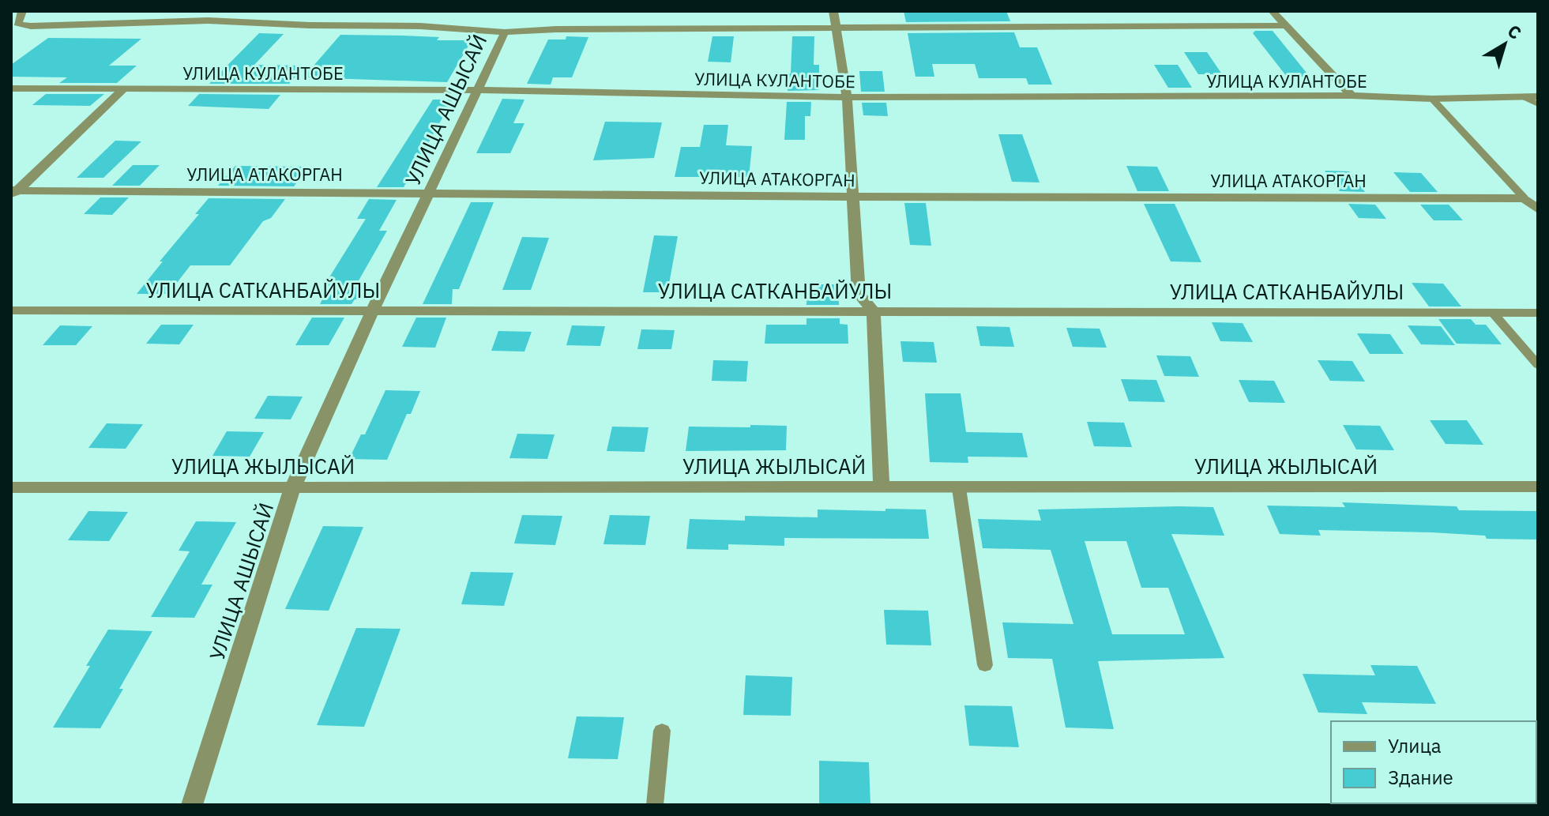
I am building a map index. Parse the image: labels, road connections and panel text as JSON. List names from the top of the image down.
{
  "streets": {
    "street": [
      "УЛИЦА КУЛАНТОБЕ",
      "УЛИЦА АШЫСАЙ",
      "УЛИЦА АТАКОРГАН",
      "УЛИЦА САТКАНБАЙУЛЫ",
      "УЛИЦА ЖЫЛЫСАЙ"
    ]
  },
  "crossings": [
    ["УЛИЦА КУЛАНТОБЕ", "УЛИЦА АШЫСАЙ"],
    ["УЛИЦА АШЫСАЙ", "УЛИЦА АТАКОРГАН"],
    ["УЛИЦА АШЫСАЙ", "УЛИЦА САТКАНБАЙУЛЫ"],
    ["УЛИЦА АШЫСАЙ", "УЛИЦА ЖЫЛЫСАЙ"]
  ],
  "legend": ["Улица", "Здание"],
  "north": "top right"
}
